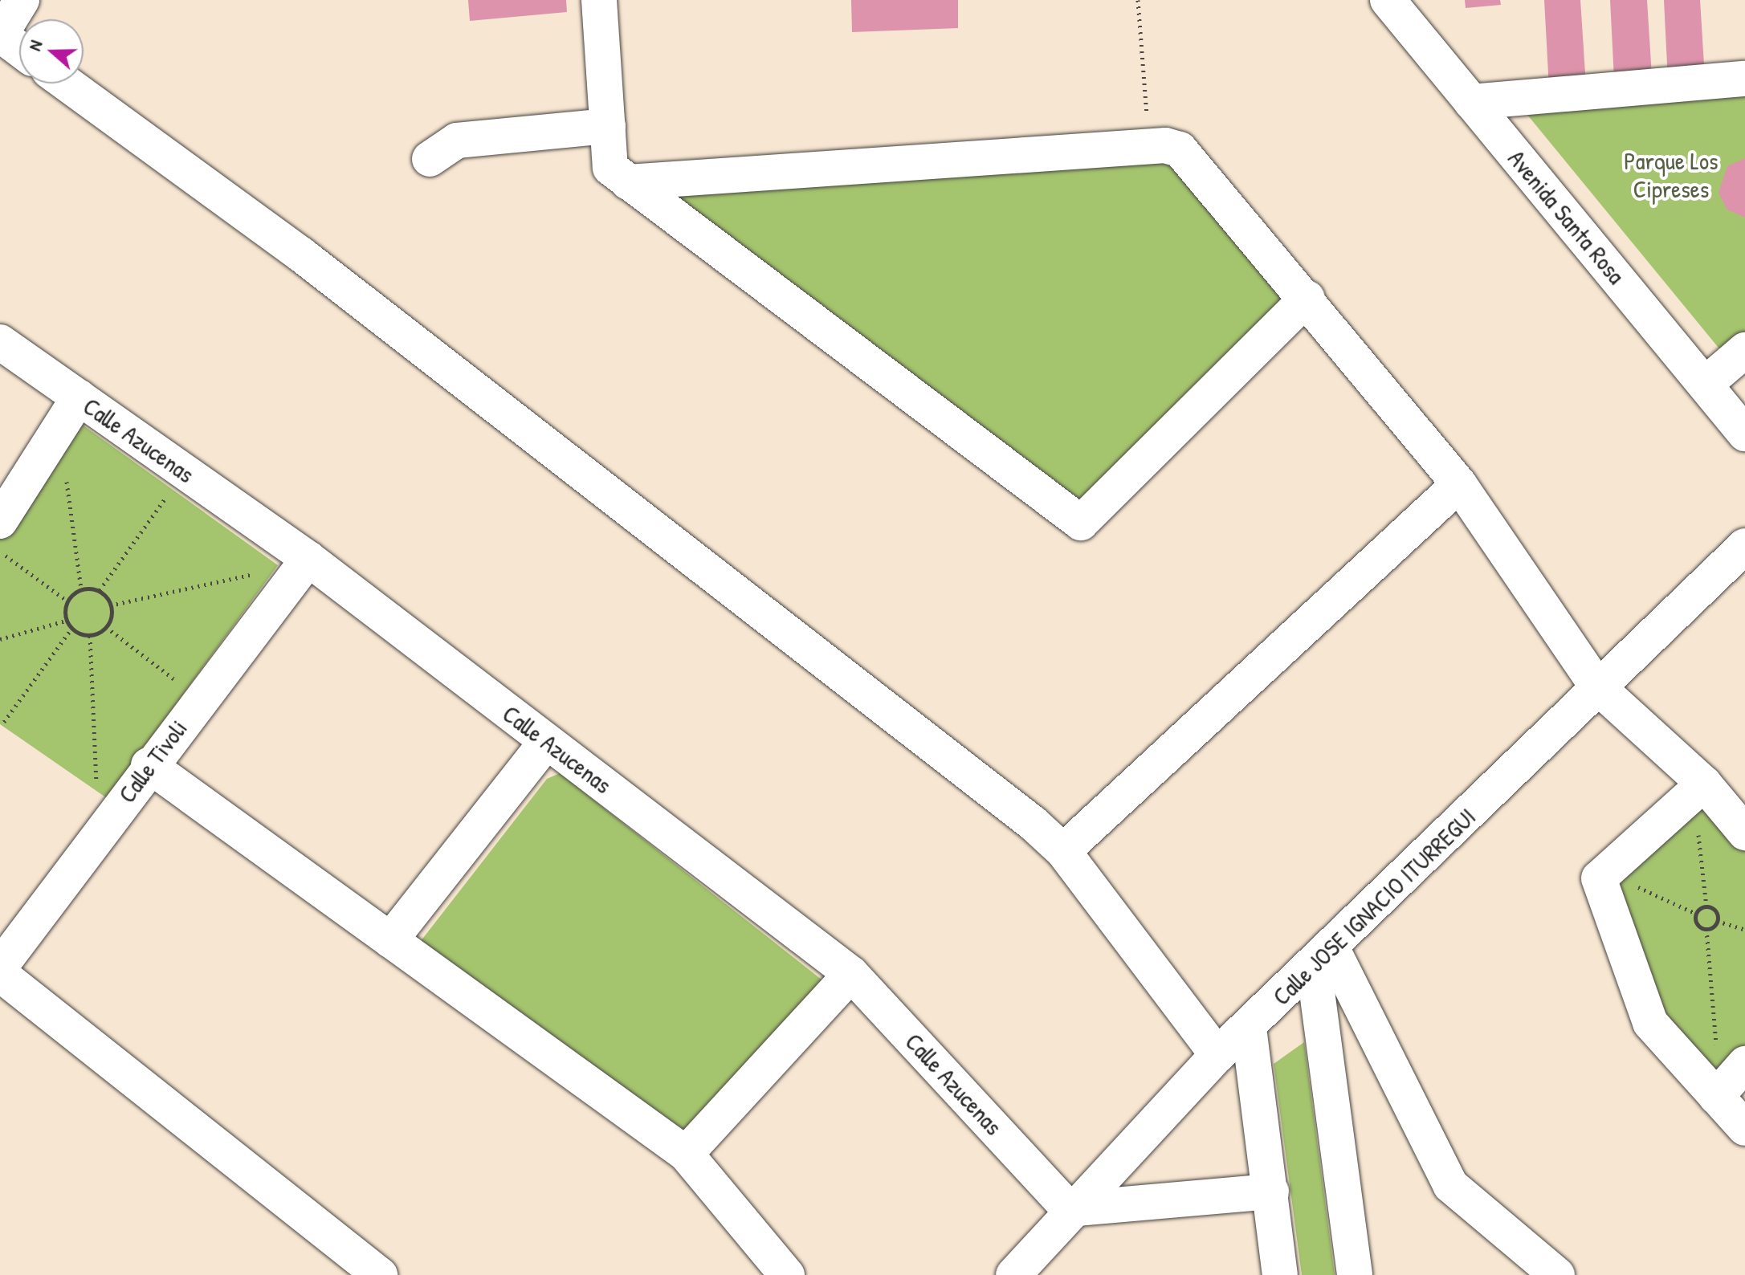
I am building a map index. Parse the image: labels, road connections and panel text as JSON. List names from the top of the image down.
{
  "streets": {
    "street": [
      "Avenida Santa Rosa",
      "Calle Azucenas",
      "Calle Tivoli",
      "Calle JOSE IGNACIO ITURREGUI"
    ]
  },
  "crossings": [
    ["Calle Azucenas", "Calle Tivoli"],
    ["Calle Azucenas", "Calle JOSE IGNACIO ITURREGUI"]
  ],
  "parks": ["Parque Los Cipreses"],
  "north": "left"
}
